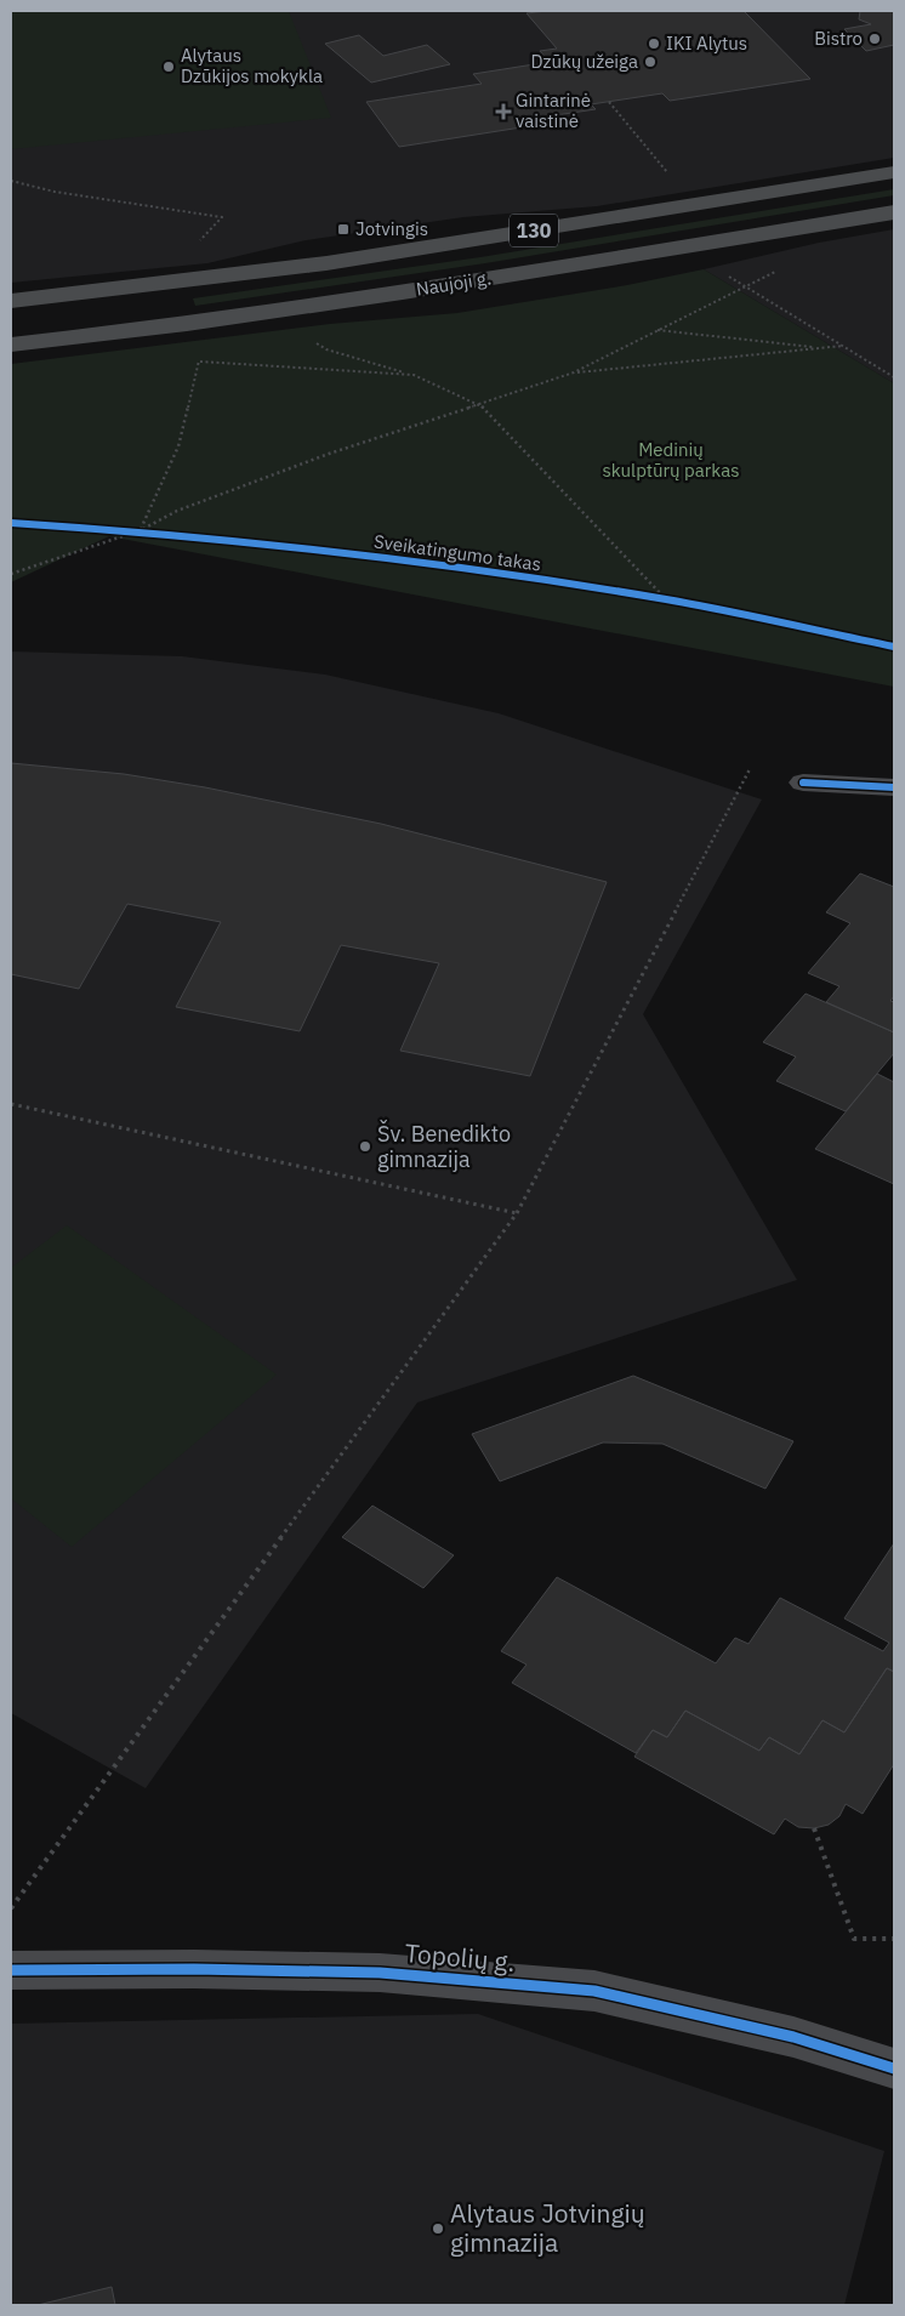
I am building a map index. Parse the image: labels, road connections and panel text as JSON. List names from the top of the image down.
{
  "streets": {
    "main road": ["130", "Naujoji g."],
    "street": ["Topolių g."],
    "cycle path": ["Sveikatingumo takas"]
  },
  "parks": ["Medinių skulptūrų parkas"],
  "places": {
    "other": [
      "Bistro",
      "IKI Alytus",
      "Dzūkų užeiga",
      "Alytaus Dzūkijos mokykla",
      "Šv. Benedikto gimnazija",
      "Alytaus Jotvingių gimnazija"
    ],
    "health": ["Gintarinė vaistinė"],
    "transit": ["Jotvingis"]
  }
}
